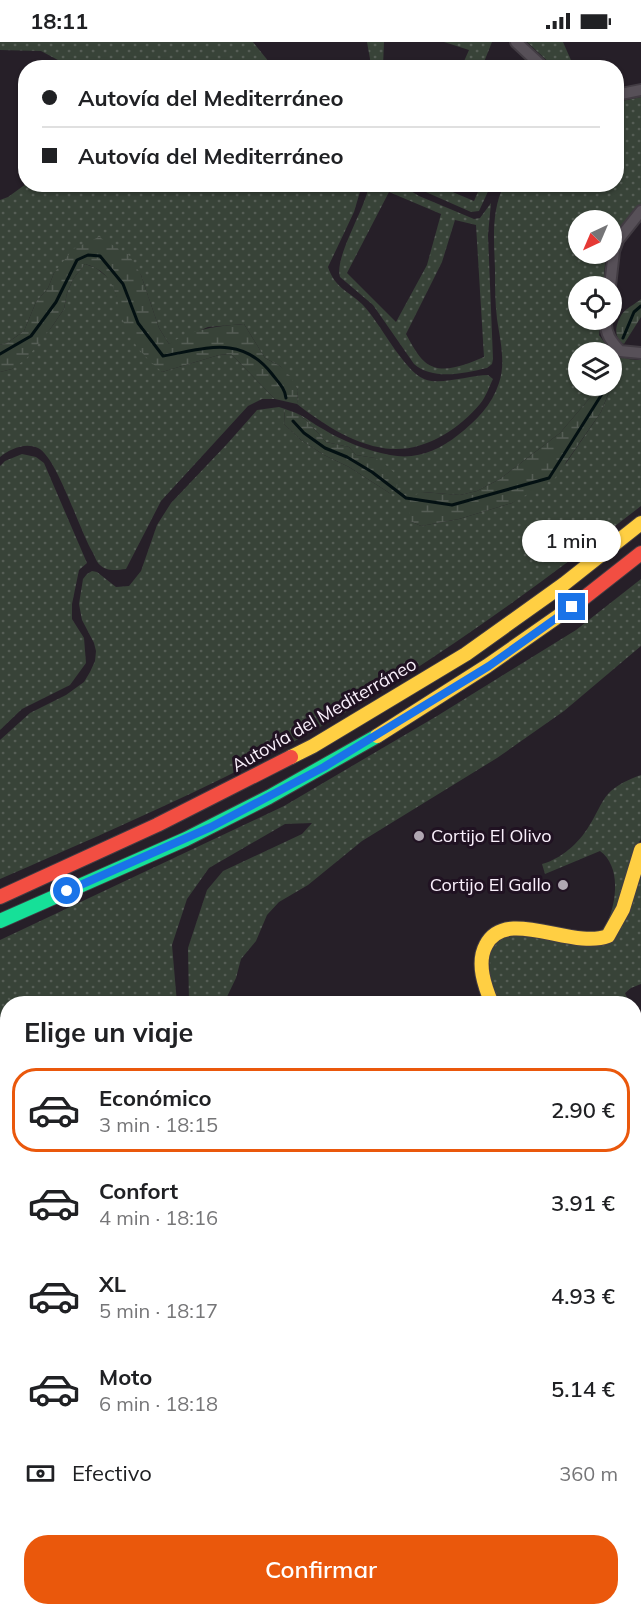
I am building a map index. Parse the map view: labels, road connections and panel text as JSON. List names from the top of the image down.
{
  "streets": {
    "main road": ["Autovía del Mediterráneo"]
  },
  "places": ["Cortijo El Olivo", "Cortijo El Gallo"],
  "north": "bottom left",
  "page": {
    "status": "18:11",
    "banner": ["Autovía del Mediterráneo", "Autovía del Mediterráneo"],
    "bubble": "1 min",
    "heading": "Elige un viaje",
    "list": [
      {
        "name": "Económico",
        "note": "3 min · 18:15",
        "value": "2.90 €"
      },
      {
        "name": "Confort",
        "note": "4 min · 18:16",
        "value": "3.91 €"
      },
      {
        "name": "XL",
        "note": "5 min · 18:17",
        "value": "4.93 €"
      },
      {
        "name": "Moto",
        "note": "6 min · 18:18",
        "value": "5.14 €"
      }
    ],
    "pay": ["Efectivo", "360 m"],
    "buttons": "Confirmar"
  }
}
